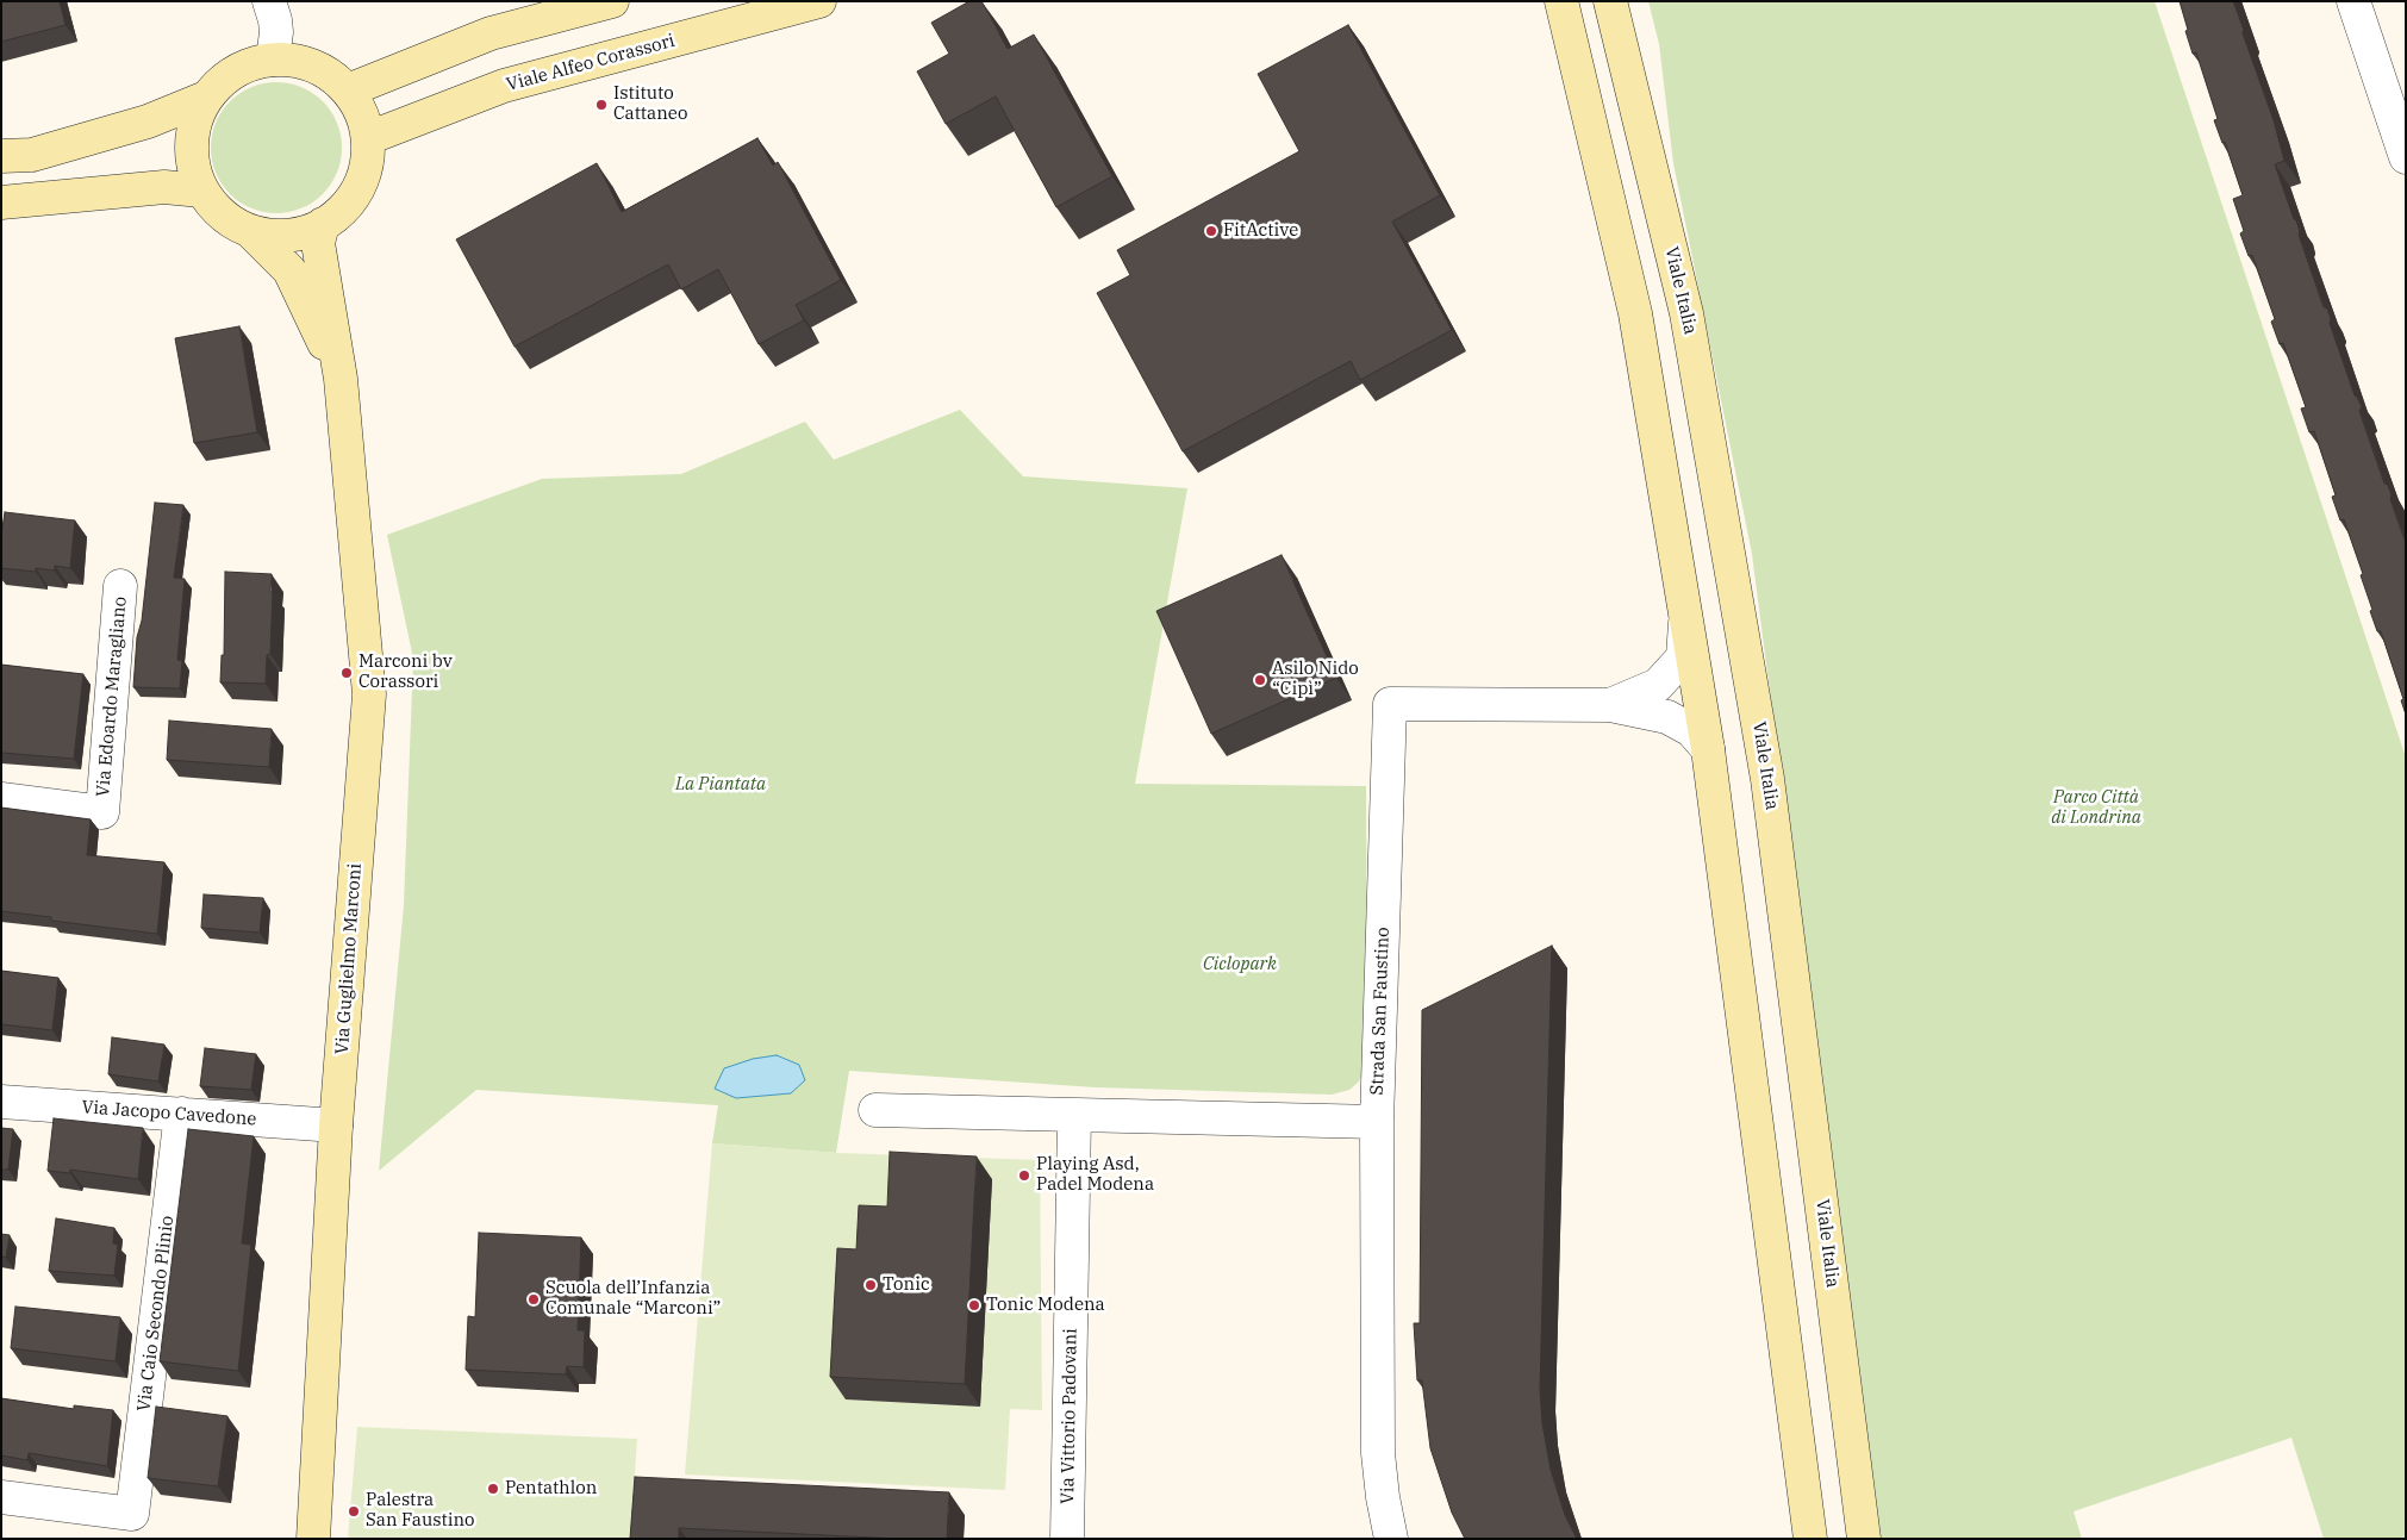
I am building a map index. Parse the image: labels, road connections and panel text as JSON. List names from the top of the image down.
{
  "streets": {
    "street": [
      "Viale Alfeo Corassori",
      "Viale Italia",
      "Via Edoardo Maragliano",
      "Via Guglielmo Marconi",
      "Strada San Faustino",
      "Via Jacopo Cavedone",
      "Via Caio Secondo Plinio",
      "Via Vittorio Padovani"
    ]
  },
  "crossings": [
    ["Viale Alfeo Corassori", "Via Guglielmo Marconi"],
    ["Via Guglielmo Marconi", "Via Jacopo Cavedone"],
    ["Via Jacopo Cavedone", "Via Caio Secondo Plinio"]
  ],
  "parks": ["La Piantata", "Parco Città di Londrina", "Ciclopark"],
  "places": [
    "Istituto Cattaneo",
    "FitActive",
    "Marconi bv Corassori",
    "Asilo Nido “Cipì”",
    "Playing Asd, Padel Modena",
    "Tonic",
    "Scuola dell’Infanzia Comunale “Marconi”",
    "Tonic Modena",
    "Pentathlon",
    "Palestra San Faustino"
  ]
}
